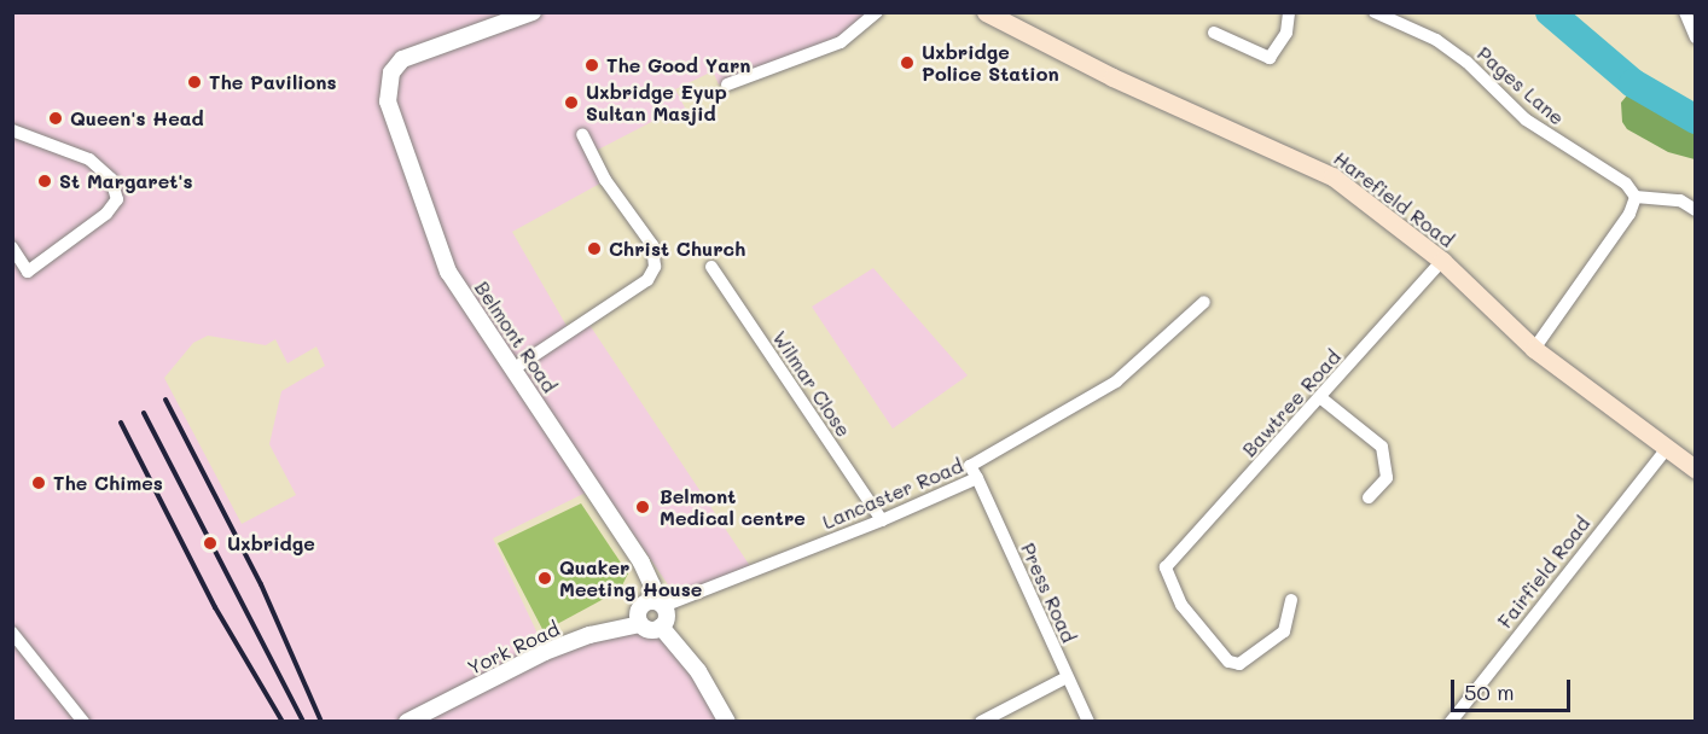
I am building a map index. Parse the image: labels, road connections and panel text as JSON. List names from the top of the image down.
{
  "streets": {
    "main road": ["Harefield Road"],
    "street": [
      "Pages Lane",
      "Belmont Road",
      "Wilmar Close",
      "Bawtree Road",
      "Lancaster Road",
      "Fairfield Road",
      "Press Road",
      "York Road"
    ]
  },
  "crossings": [
    ["Harefield Road", "Bawtree Road"],
    ["Harefield Road", "Fairfield Road"],
    ["Belmont Road", "Lancaster Road"],
    ["Belmont Road", "York Road"],
    ["Wilmar Close", "Lancaster Road"],
    ["Lancaster Road", "Press Road"],
    ["Lancaster Road", "York Road"]
  ],
  "places": [
    "Uxbridge Police Station",
    "The Good Yarn",
    "The Pavilions",
    "Uxbridge Eyup Sultan Masjid",
    "Queen's Head",
    "St Margaret's",
    "Christ Church",
    "The Chimes",
    "Belmont Medical centre",
    "Uxbridge",
    "Quaker Meeting House"
  ],
  "scale_bar": "50 m"
}
